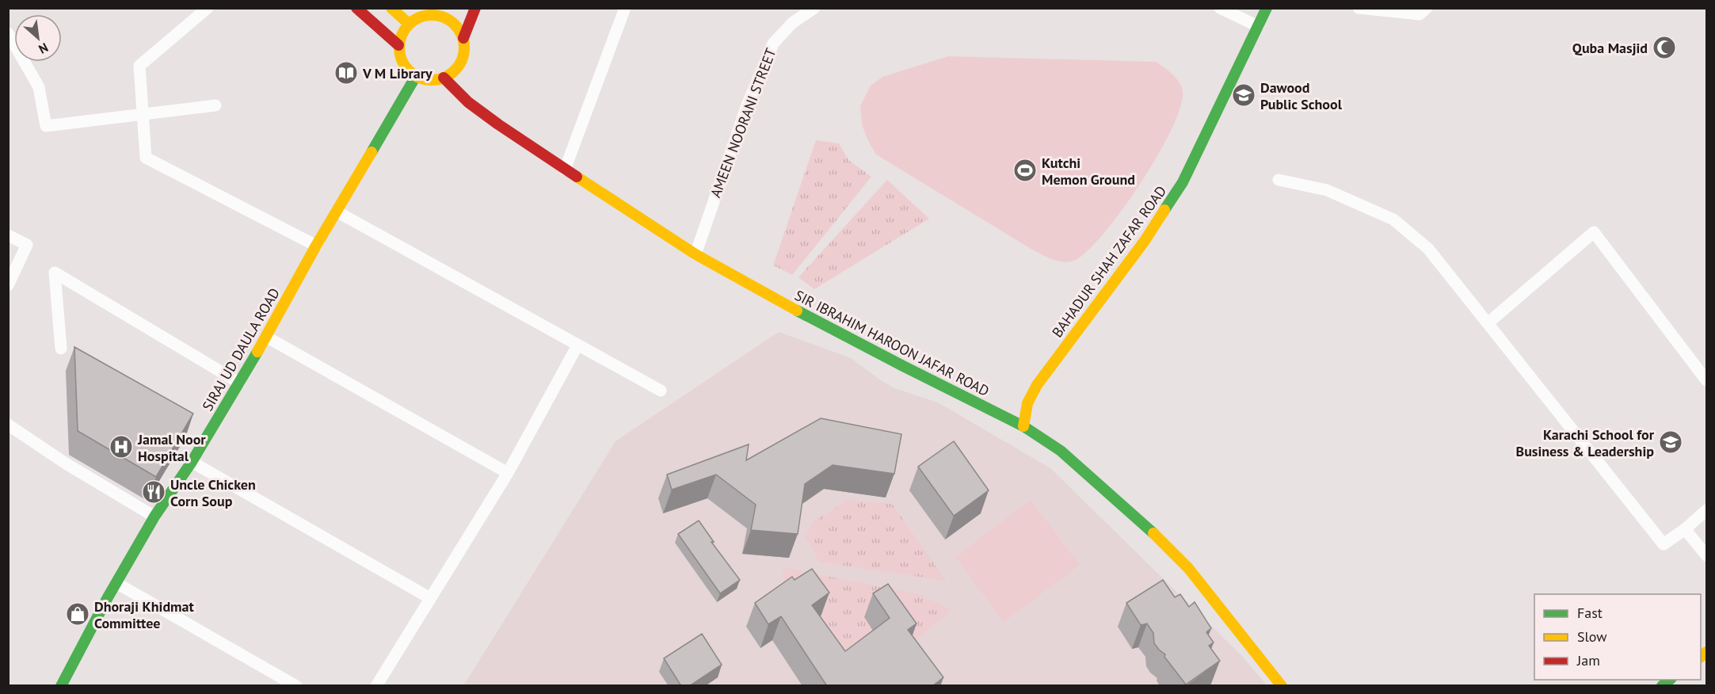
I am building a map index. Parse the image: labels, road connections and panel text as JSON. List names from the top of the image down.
{
  "streets": {
    "street": [
      "AMEEN NOORANI STREET",
      "BAHADUR SHAH ZAFAR ROAD",
      "SIR IBRAHIM HAROON JAFAR ROAD",
      "SIRAJ UD DAULA ROAD"
    ]
  },
  "crossings": [
    ["AMEEN NOORANI STREET", "SIR IBRAHIM HAROON JAFAR ROAD"],
    ["BAHADUR SHAH ZAFAR ROAD", "SIR IBRAHIM HAROON JAFAR ROAD"],
    ["SIR IBRAHIM HAROON JAFAR ROAD", "SIRAJ UD DAULA ROAD"]
  ],
  "places": {
    "mosque": ["Quba Masjid"],
    "library": ["V M Library"],
    "school or university": ["Dawood Public School", "Karachi School for Business & Leadership"],
    "sports": ["Kutchi Memon Ground"],
    "hospital": ["Jamal Noor Hospital"],
    "restaurant": ["Uncle Chicken Corn Soup"],
    "shop": ["Dhoraji Khidmat Committee"]
  },
  "legend": ["Fast", "Slow", "Jam"],
  "north": "bottom right"
}
